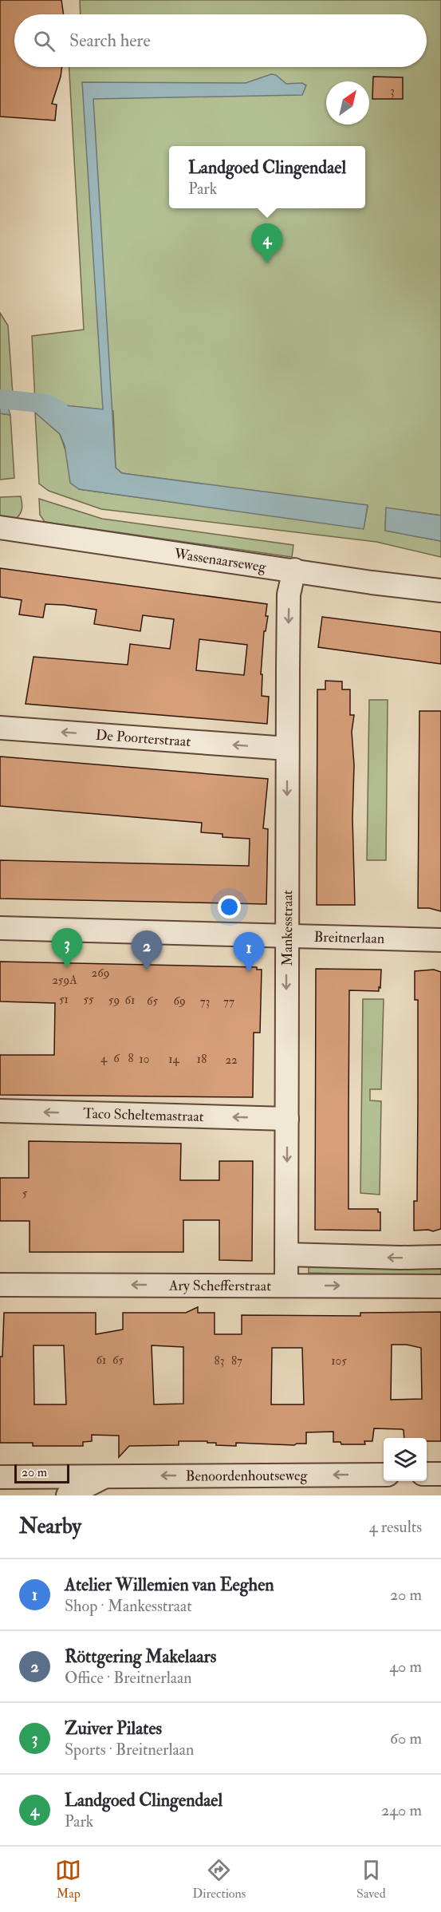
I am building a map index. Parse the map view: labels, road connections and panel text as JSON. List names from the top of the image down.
{
  "streets": {
    "street": [
      "Wassenaarseweg",
      "De Poorterstraat",
      "Mankesstraat",
      "Breitnerlaan",
      "Taco Scheltemastraat",
      "Ary Schefferstraat",
      "Benoordenhoutseweg"
    ]
  },
  "crossings": [
    ["Wassenaarseweg", "Mankesstraat"],
    ["De Poorterstraat", "Mankesstraat"],
    ["Mankesstraat", "Breitnerlaan"],
    ["Mankesstraat", "Taco Scheltemastraat"],
    ["Mankesstraat", "Ary Schefferstraat"]
  ],
  "one_way": [
    "De Poorterstraat",
    "Mankesstraat",
    "Taco Scheltemastraat",
    "Benoordenhoutseweg"
  ],
  "house_numbers": [
    "3",
    "269",
    "259A",
    "51",
    "55",
    "59",
    "61",
    "65",
    "69",
    "73",
    "77",
    "4",
    "6",
    "8",
    "10",
    "14",
    "18",
    "22",
    "5",
    "61",
    "65",
    "83",
    "87",
    "105"
  ],
  "scale_bar": "20 m",
  "north": "top right",
  "page": {
    "search": "Search here",
    "popup": ["Landgoed Clingendael", "Park"],
    "pins": [
      "4",
      "3",
      "2",
      "1"
    ],
    "scale": "20 m",
    "heading": ["Nearby", "4 results"],
    "list": [
      {
        "mark": "1",
        "name": "Atelier Willemien van Eeghen",
        "note": "Shop · Mankesstraat",
        "value": "20 m"
      },
      {
        "mark": "2",
        "name": "Röttgering Makelaars",
        "note": "Office · Breitnerlaan",
        "value": "40 m"
      },
      {
        "mark": "3",
        "name": "Zuiver Pilates",
        "note": "Sports · Breitnerlaan",
        "value": "60 m"
      },
      {
        "mark": "4",
        "name": "Landgoed Clingendael",
        "note": "Park",
        "value": "240 m"
      }
    ],
    "nav": ["Map", "Directions", "Saved"]
  }
}
